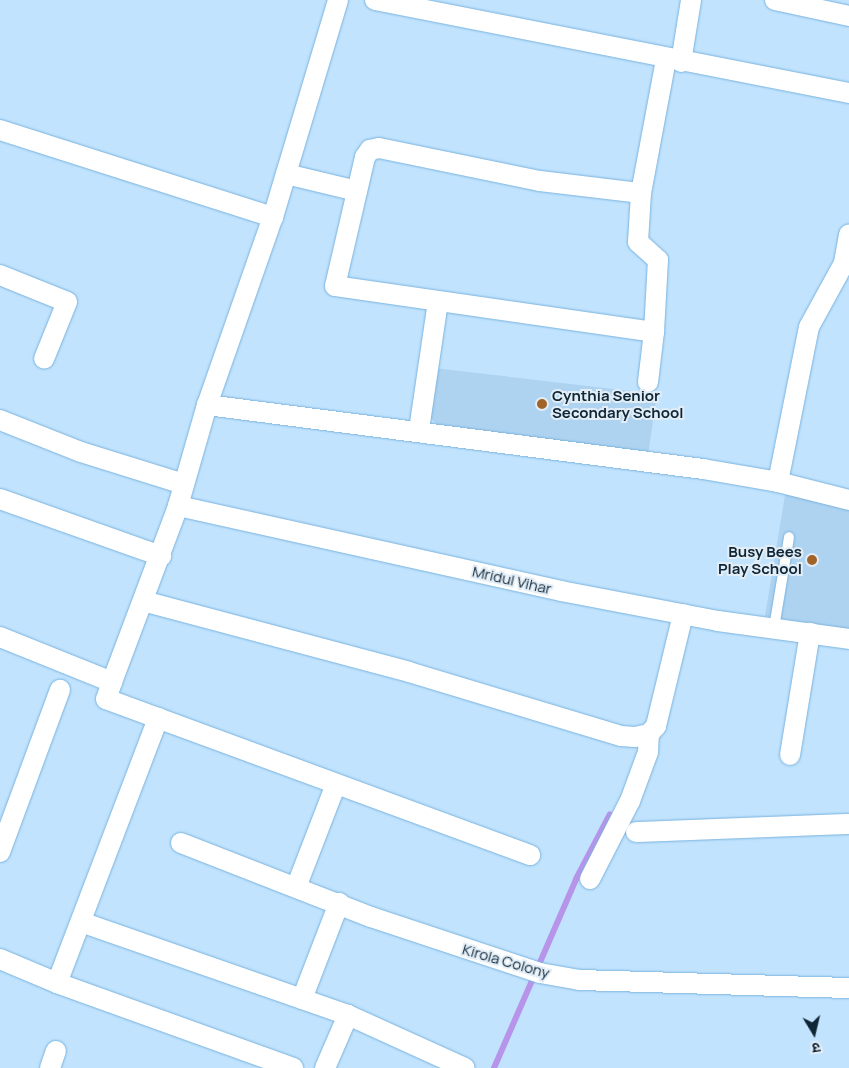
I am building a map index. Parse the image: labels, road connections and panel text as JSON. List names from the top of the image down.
{
  "streets": {
    "street": ["Mridul Vihar", "Kirola Colony"]
  },
  "places": ["Cynthia Senior Secondary School", "Busy Bees Play School"],
  "north": "bottom"
}
